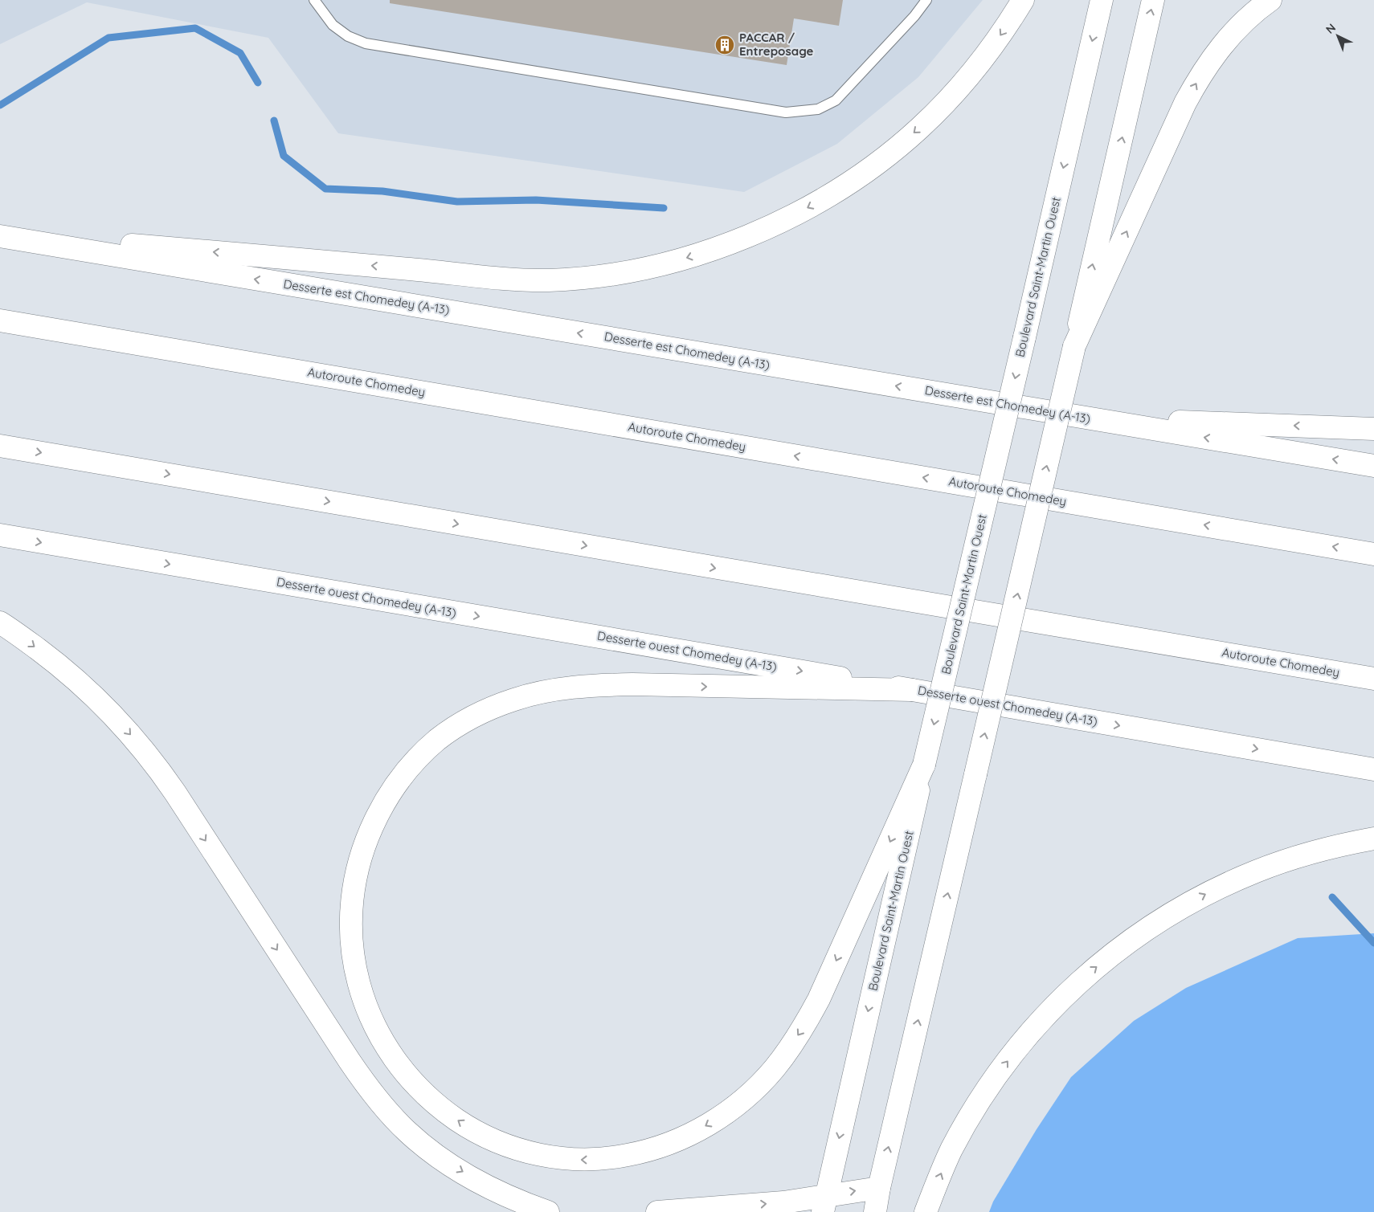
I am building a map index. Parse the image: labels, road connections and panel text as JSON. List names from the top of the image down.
{
  "streets": {
    "main road": [
      "Boulevard Saint-Martin Ouest",
      "Desserte est Chomedey (A-13)",
      "Autoroute Chomedey",
      "Desserte ouest Chomedey (A-13)"
    ]
  },
  "one_way": ["Desserte est Chomedey (A-13)", "Desserte ouest Chomedey (A-13)"],
  "places": {
    "building": ["PACCAR / Entreposage"]
  },
  "north": "top left"
}
